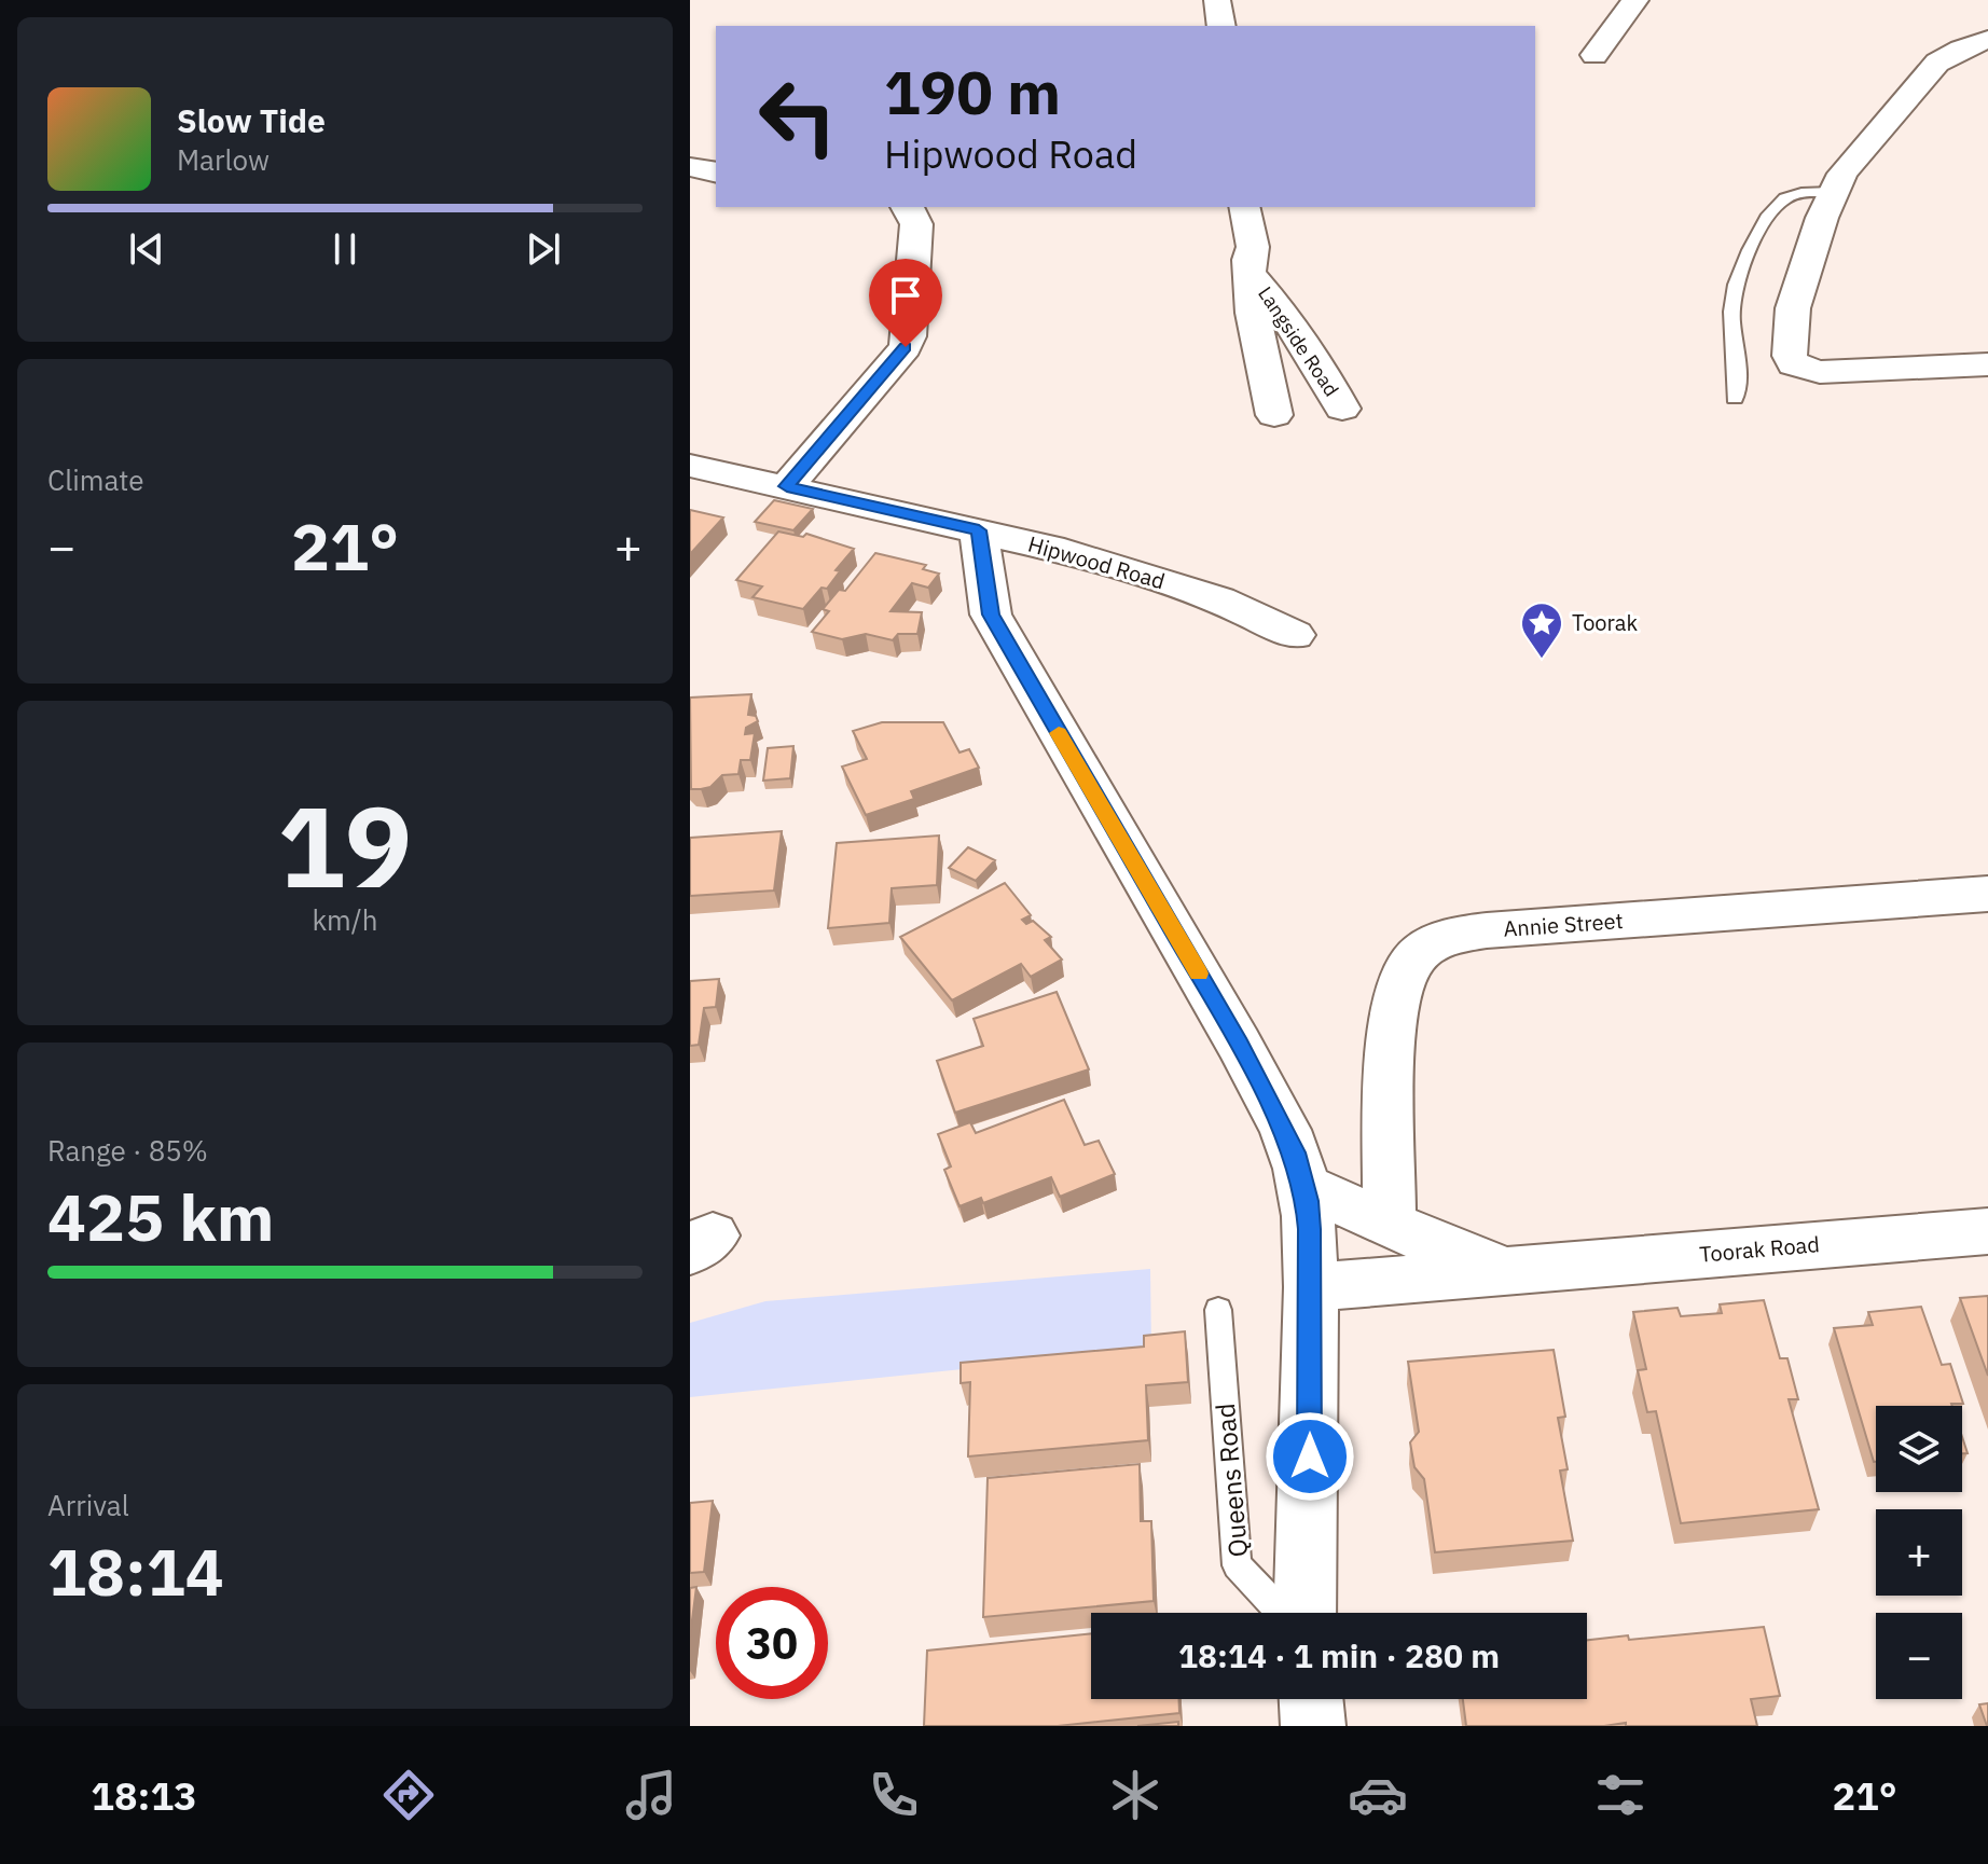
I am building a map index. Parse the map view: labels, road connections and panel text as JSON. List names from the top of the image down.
{
  "streets": {
    "street": [
      "Langside Road",
      "Hipwood Road",
      "Annie Street",
      "Toorak Road"
    ],
    "lane": ["Queens Road"]
  },
  "crossings": [
    ["Annie Street", "Toorak Road"]
  ],
  "places": {
    "place": ["Toorak"]
  },
  "page": {
    "turn": ["190 m", "Hipwood Road"],
    "song": ["Slow Tide", "Marlow"],
    "tile": [
      "Climate",
      ["19", "km/h"],
      ["Range · 85%", "425 km"],
      ["Arrival", "18:14"]
    ],
    "heat": ["−", "21°", "+"],
    "map_buttons": ["+", "−"],
    "limit": "30",
    "trip": "18:14 · 1 min · 280 m",
    "tabs": ["18:13", "21°"]
  }
}
